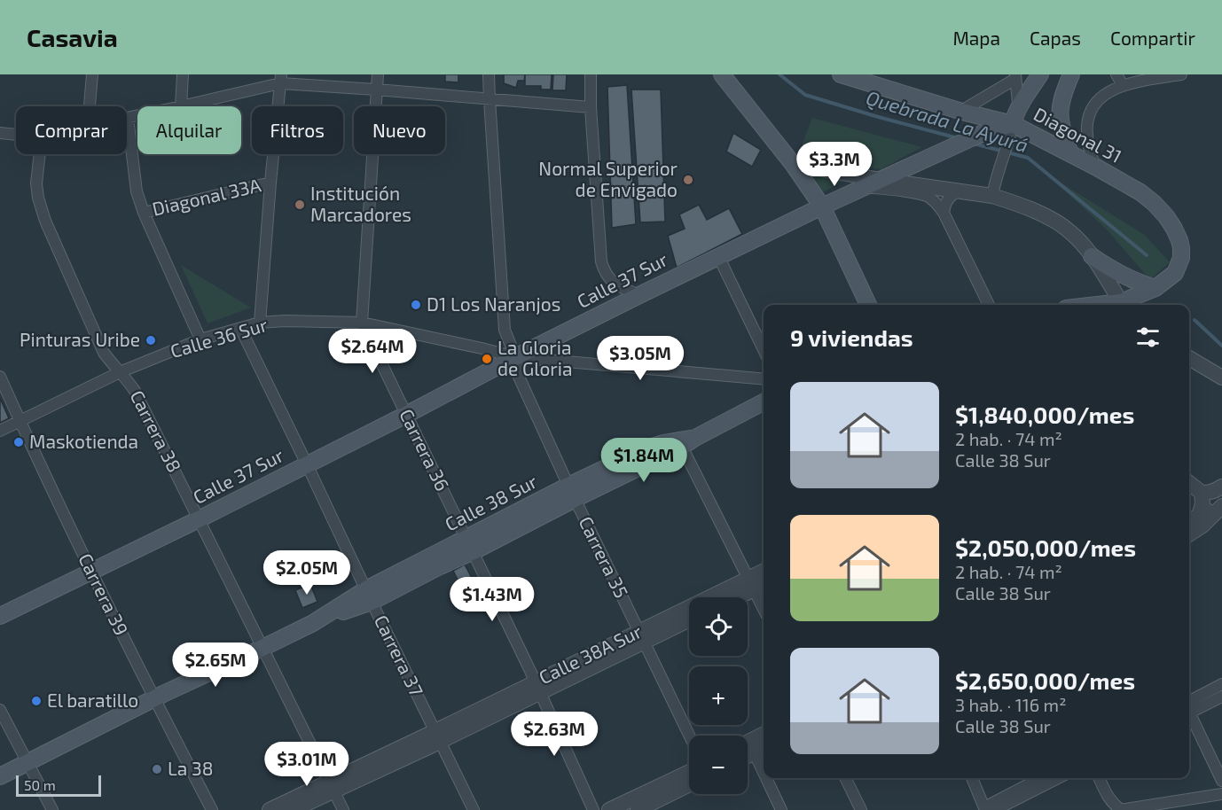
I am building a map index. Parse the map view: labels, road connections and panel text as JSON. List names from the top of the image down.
{
  "streets": {
    "main road": ["Diagonal 31", "Calle 37 Sur", "Calle 38 Sur"],
    "street": [
      "Diagonal 33A",
      "Calle 36 Sur",
      "Carrera 38",
      "Carrera 36",
      "Carrera 35",
      "Carrera 39",
      "Calle 38A Sur",
      "Carrera 37"
    ]
  },
  "crossings": [
    ["Diagonal 31", "Calle 37 Sur"],
    ["Calle 37 Sur", "Calle 36 Sur"],
    ["Calle 37 Sur", "Carrera 38"],
    ["Calle 37 Sur", "Carrera 36"],
    ["Calle 37 Sur", "Carrera 35"],
    ["Calle 37 Sur", "Carrera 39"],
    ["Calle 37 Sur", "Carrera 37"],
    ["Calle 36 Sur", "Carrera 38"],
    ["Calle 36 Sur", "Carrera 36"],
    ["Calle 36 Sur", "Carrera 35"],
    ["Calle 36 Sur", "Carrera 39"],
    ["Calle 36 Sur", "Carrera 37"],
    ["Carrera 38", "Calle 38 Sur"],
    ["Carrera 38", "Calle 38A Sur"],
    ["Carrera 36", "Calle 38 Sur"],
    ["Carrera 36", "Calle 38A Sur"],
    ["Calle 38 Sur", "Carrera 35"],
    ["Calle 38 Sur", "Carrera 39"],
    ["Calle 38 Sur", "Carrera 37"],
    ["Carrera 35", "Calle 38A Sur"],
    ["Calle 38A Sur", "Carrera 37"]
  ],
  "water": ["Quebrada La Ayurá"],
  "places": [
    "Normal Superior de Envigado",
    "Institución Marcadores",
    "D1 Los Naranjos",
    "Pinturas Uribe",
    "La Gloria de Gloria",
    "Maskotienda",
    "El baratillo",
    "La 38"
  ],
  "scale_bar": "50 m",
  "page": {
    "header": "Casavia",
    "nav": ["Mapa", "Capas", "Compartir"],
    "chip": [
      "Comprar",
      "Alquilar",
      "Filtros",
      "Nuevo"
    ],
    "price": [
      "$3.3M",
      "$2.64M",
      "$3.05M",
      "$1.84M",
      "$2.05M",
      "$1.43M",
      "$2.65M",
      "$2.63M",
      "$3.01M"
    ],
    "heading": "9 viviendas",
    "list": [
      {
        "name": "$1,840,000/mes",
        "note": "2 hab. · 74 m² · Calle 38 Sur"
      },
      {
        "name": "$2,050,000/mes",
        "note": "2 hab. · 74 m² · Calle 38 Sur"
      },
      {
        "name": "$2,650,000/mes",
        "note": "3 hab. · 116 m² · Calle 38 Sur"
      }
    ],
    "map_buttons": ["+", "−"],
    "scale": "50 m"
  }
}
